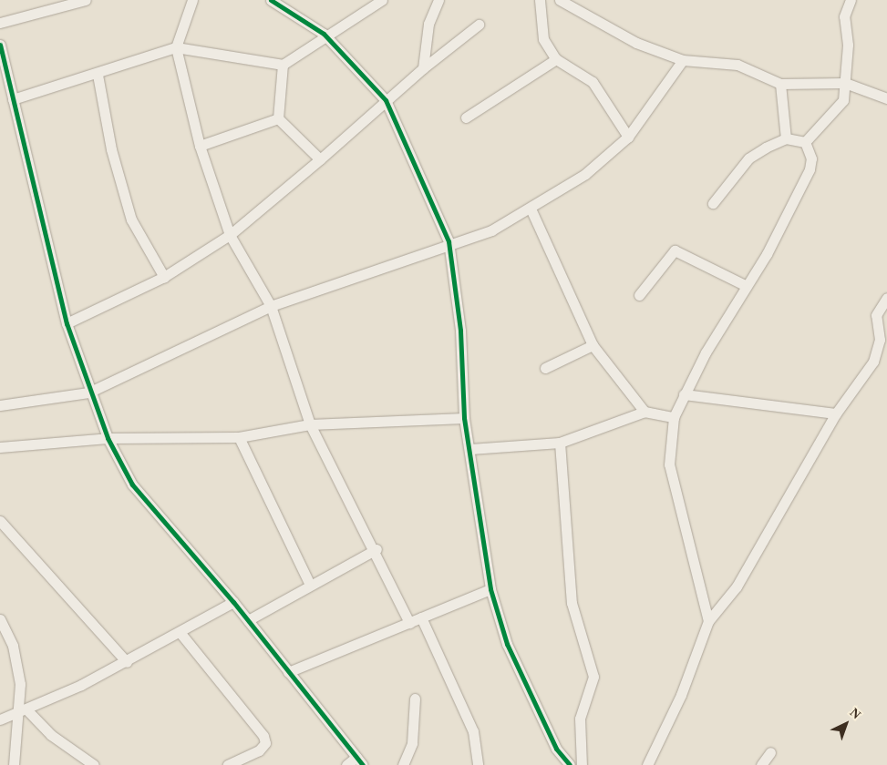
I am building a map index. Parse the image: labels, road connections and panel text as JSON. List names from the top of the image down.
{
  "north": "top right"
}
